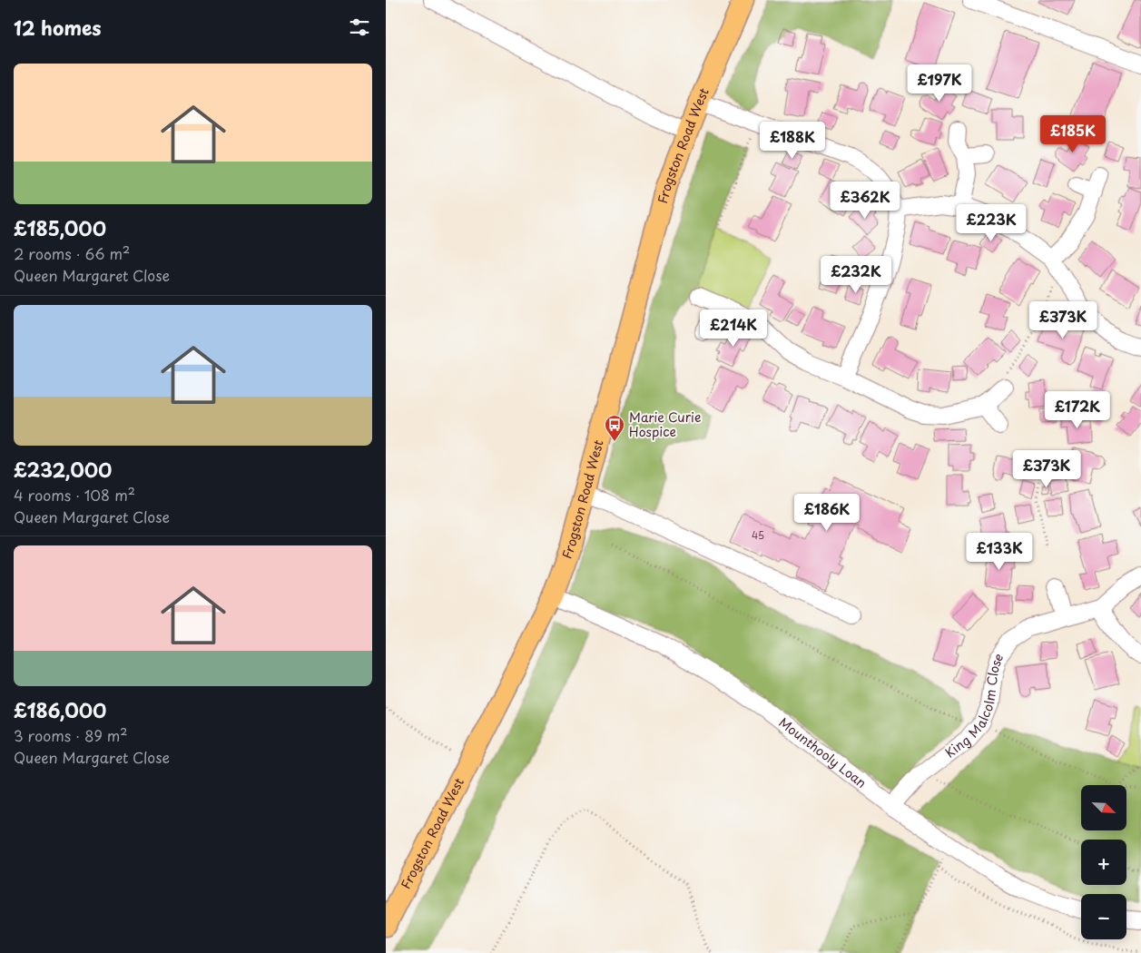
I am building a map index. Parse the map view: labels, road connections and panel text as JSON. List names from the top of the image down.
{
  "streets": {
    "main road": ["Frogston Road West"],
    "street": ["King Malcolm Close", "Mounthooly Loan"]
  },
  "crossings": [
    ["Frogston Road West", "Mounthooly Loan"],
    ["King Malcolm Close", "Mounthooly Loan"]
  ],
  "places": {
    "bus stop": ["Marie Curie Hospice"]
  },
  "house_numbers": ["45"],
  "north": "bottom right",
  "page": {
    "heading": "12 homes",
    "list": [
      {
        "name": "£185,000",
        "note": "2 rooms · 66 m² · Queen Margaret Close"
      },
      {
        "name": "£232,000",
        "note": "4 rooms · 108 m² · Queen Margaret Close"
      },
      {
        "name": "£186,000",
        "note": "3 rooms · 89 m² · Queen Margaret Close"
      }
    ],
    "price": [
      "£197K",
      "£185K",
      "£188K",
      "£362K",
      "£223K",
      "£232K",
      "£373K",
      "£214K",
      "£172K",
      "£373K",
      "£186K",
      "£133K"
    ],
    "map_buttons": ["+", "−"]
  }
}
